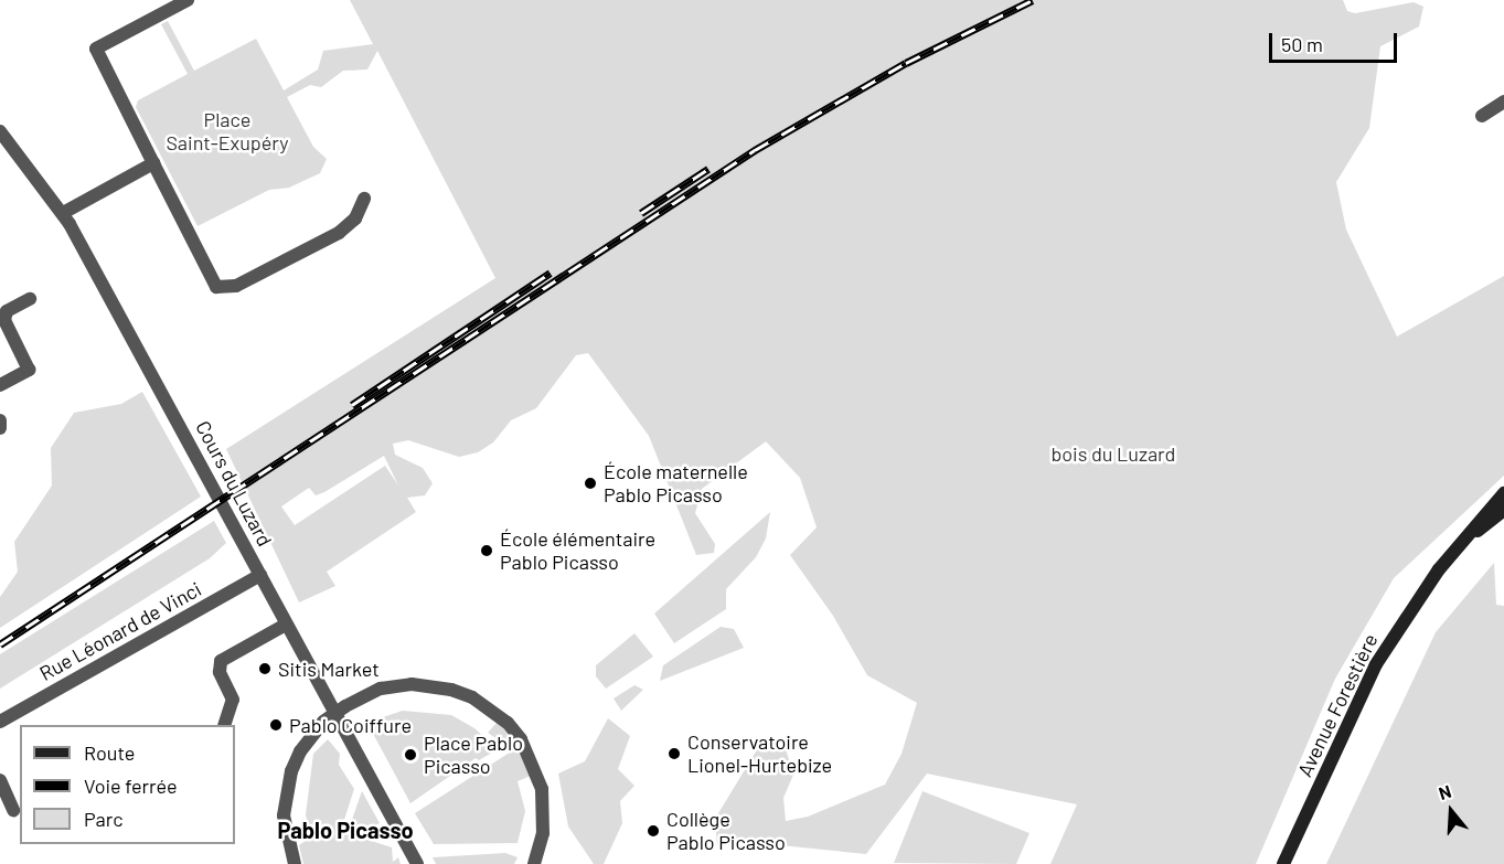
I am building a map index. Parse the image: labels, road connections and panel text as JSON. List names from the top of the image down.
{
  "streets": {
    "street": ["Cours du Luzard", "Rue Léonard de Vinci", "Avenue Forestière"]
  },
  "crossings": [
    ["Cours du Luzard", "Rue Léonard de Vinci"]
  ],
  "districts": ["Pablo Picasso"],
  "parks": ["Place Saint-Exupéry", "bois du Luzard"],
  "places": [
    "École maternelle Pablo Picasso",
    "École élémentaire Pablo Picasso",
    "Sitis Market",
    "Pablo Coiffure",
    "Conservatoire Lionel-Hurtebize",
    "Place Pablo Picasso",
    "Collège Pablo Picasso"
  ],
  "legend": ["Route", "Voie ferrée", "Parc"],
  "scale_bar": "50 m",
  "north": "top"
}
